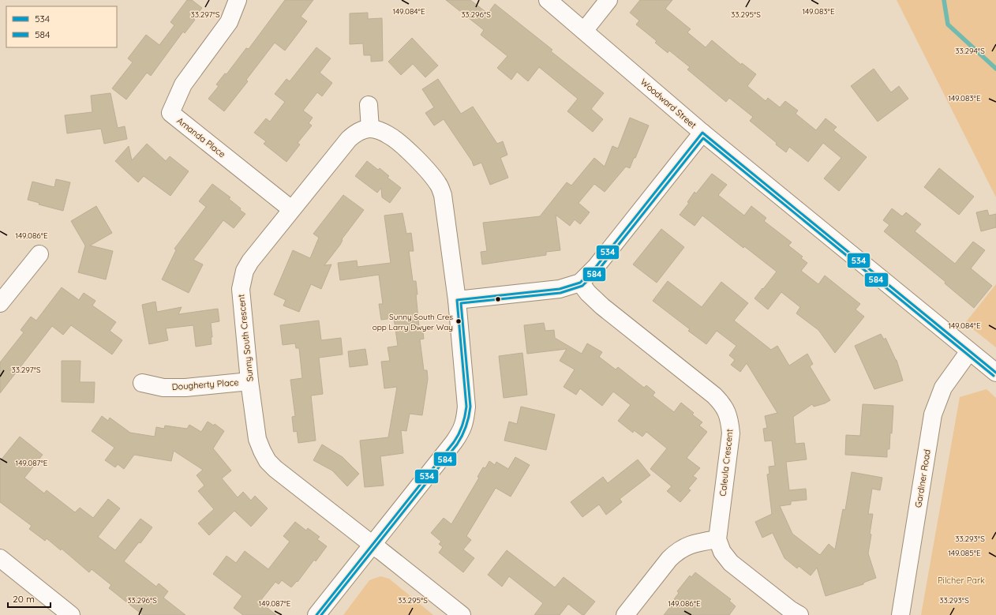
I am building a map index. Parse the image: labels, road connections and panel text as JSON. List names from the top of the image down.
{
  "streets": {
    "street": [
      "Woodward Street",
      "Amanda Place",
      "Sunny South Crescent",
      "Dougherty Place",
      "Caleula Crescent",
      "Gardiner Road"
    ]
  },
  "crossings": [
    ["Woodward Street", "Gardiner Road"],
    ["Amanda Place", "Sunny South Crescent"],
    ["Sunny South Crescent", "Dougherty Place"]
  ],
  "parks": ["Pilcher Park"],
  "places": ["Sunny South Cres opp Larry Dwyer Way"],
  "lines": ["transit line 534", "transit line 584"],
  "legend": ["534", "584"],
  "scale_bar": "20 m",
  "coordinates": [
    "149.083°E",
    "149.084°E",
    "33.297°S",
    "33.296°S",
    "33.295°S",
    "33.294°S",
    "149.086°E",
    "149.087°E",
    "33.293°S",
    "149.085°E"
  ]
}
